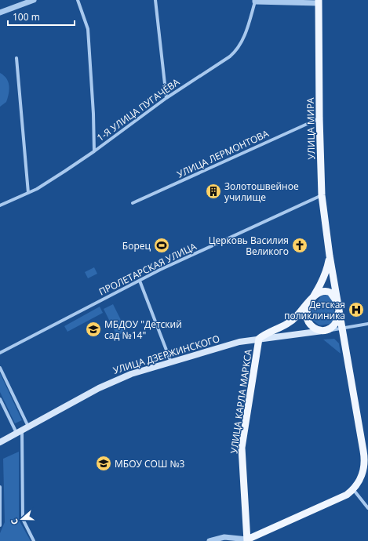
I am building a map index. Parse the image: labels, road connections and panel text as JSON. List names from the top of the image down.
{
  "streets": {
    "main road": ["УЛИЦА МИРА", "УЛИЦА ДЗЕРЖИНСКОГО", "УЛИЦА КАРЛА МАРКСА"],
    "street": ["1-Я УЛИЦА ПУГАЧЁВА", "УЛИЦА ЛЕРМОНТОВА", "ПРОЛЕТАРСКАЯ УЛИЦА"]
  },
  "crossings": [
    ["УЛИЦА МИРА", "УЛИЦА ЛЕРМОНТОВА"],
    ["УЛИЦА МИРА", "ПРОЛЕТАРСКАЯ УЛИЦА"],
    ["УЛИЦА МИРА", "УЛИЦА ДЗЕРЖИНСКОГО"],
    ["УЛИЦА ДЗЕРЖИНСКОГО", "УЛИЦА КАРЛА МАРКСА"]
  ],
  "places": {
    "building": ["Золотошвейное училище"],
    "sports": ["Борец"],
    "church": ["Церковь Василия Великого"],
    "hospital": ["Детская поликлиника"],
    "school or university": ["МБДОУ \"Детский сад №14\"", "МБОУ СОШ №3"]
  },
  "scale_bar": "100 m",
  "north": "left"
}
